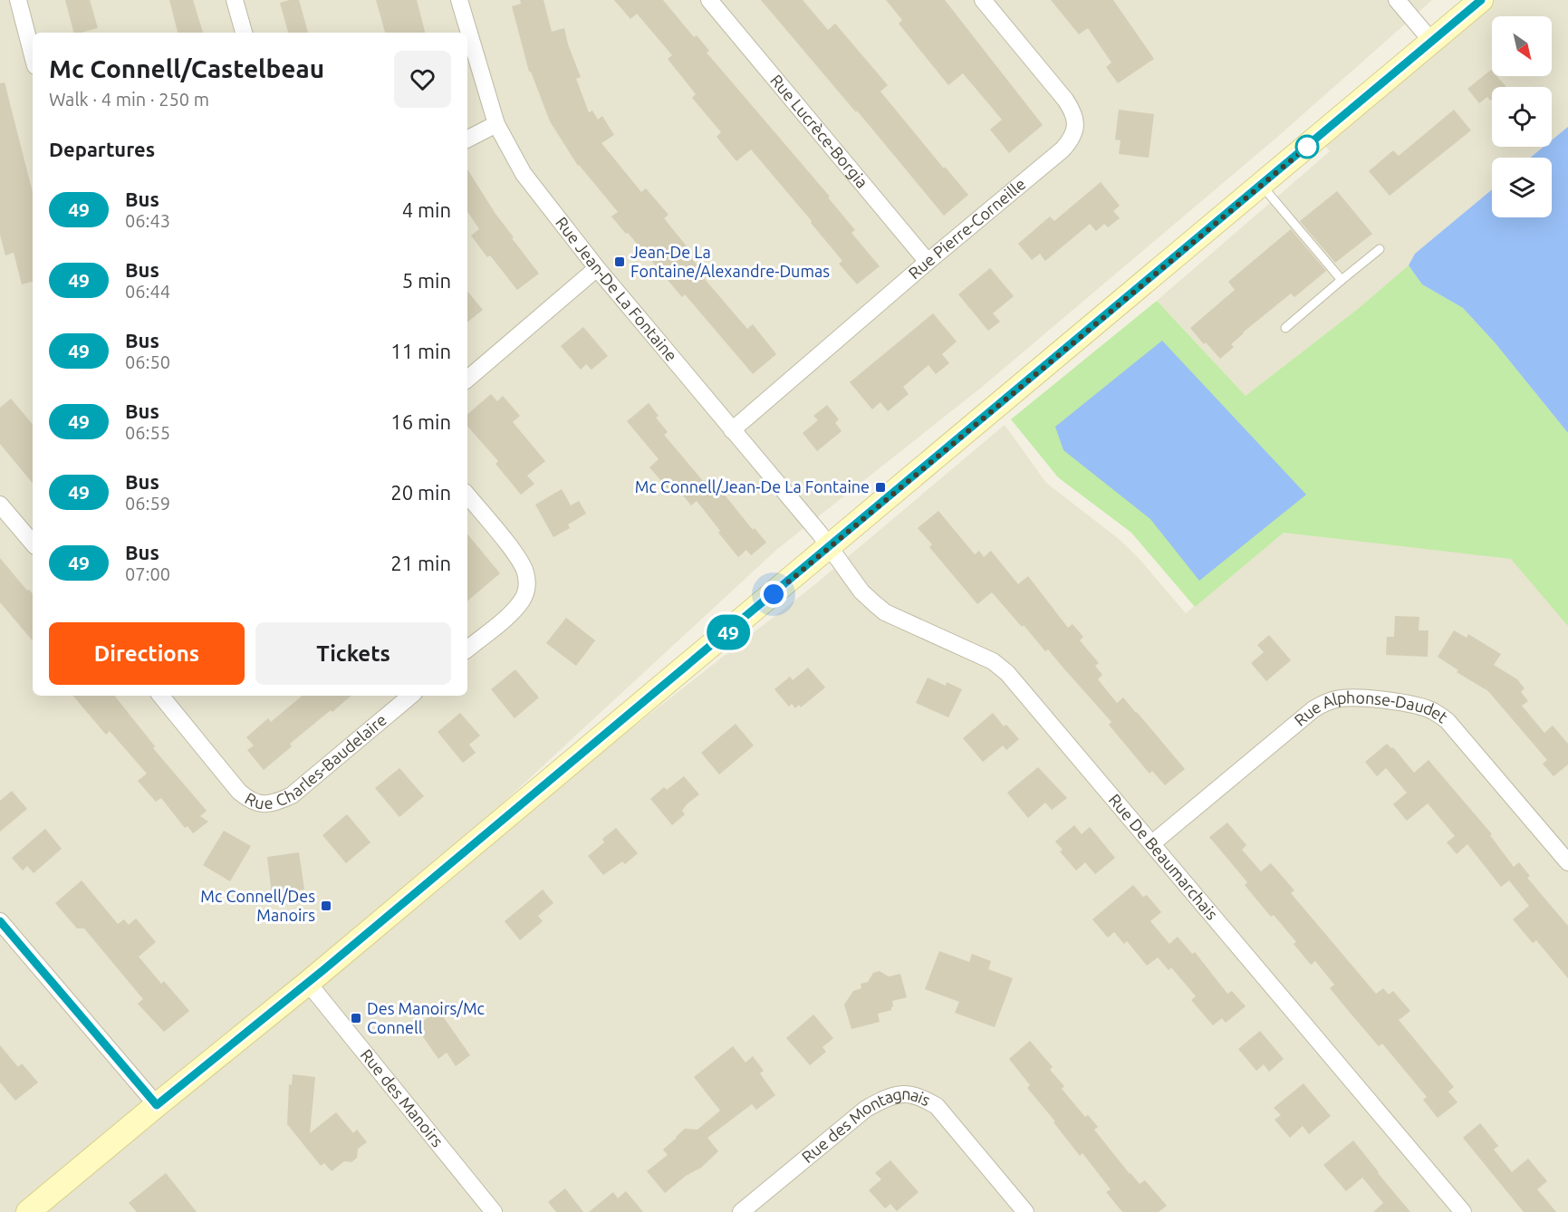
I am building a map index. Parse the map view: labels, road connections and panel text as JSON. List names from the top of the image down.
{
  "streets": {
    "street": [
      "Rue Lucrèce-Borgia",
      "Rue Pierre-Corneille",
      "Rue Jean-De La Fontaine",
      "Rue Alphonse-Daudet",
      "Rue Charles-Baudelaire",
      "Rue De Beaumarchais",
      "Rue des Manoirs",
      "Rue des Montagnais"
    ]
  },
  "crossings": [
    ["Rue Lucrèce-Borgia", "Rue Pierre-Corneille"],
    ["Rue Pierre-Corneille", "Rue Jean-De La Fontaine"],
    ["Rue Jean-De La Fontaine", "Rue De Beaumarchais"],
    ["Rue Alphonse-Daudet", "Rue De Beaumarchais"]
  ],
  "places": {
    "transit": [
      "Jean-De La Fontaine/Alexandre-Dumas",
      "Mc Connell/Jean-De La Fontaine",
      "Mc Connell/Des Manoirs",
      "Des Manoirs/Mc Connell"
    ]
  },
  "lines": ["bus line 49"],
  "north": "bottom right",
  "page": {
    "on_map": "49",
    "heading": [
      ["Mc Connell/Castelbeau", "Walk · 4 min · 250 m"],
      "Departures"
    ],
    "list": [
      {
        "mark": "49",
        "name": "Bus",
        "note": "06:43",
        "value": "4 min"
      },
      {
        "mark": "49",
        "name": "Bus",
        "note": "06:44",
        "value": "5 min"
      },
      {
        "mark": "49",
        "name": "Bus",
        "note": "06:50",
        "value": "11 min"
      },
      {
        "mark": "49",
        "name": "Bus",
        "note": "06:55",
        "value": "16 min"
      },
      {
        "mark": "49",
        "name": "Bus",
        "note": "06:59",
        "value": "20 min"
      },
      {
        "mark": "49",
        "name": "Bus",
        "note": "07:00",
        "value": "21 min"
      }
    ],
    "buttons": ["Directions", "Tickets"]
  }
}
